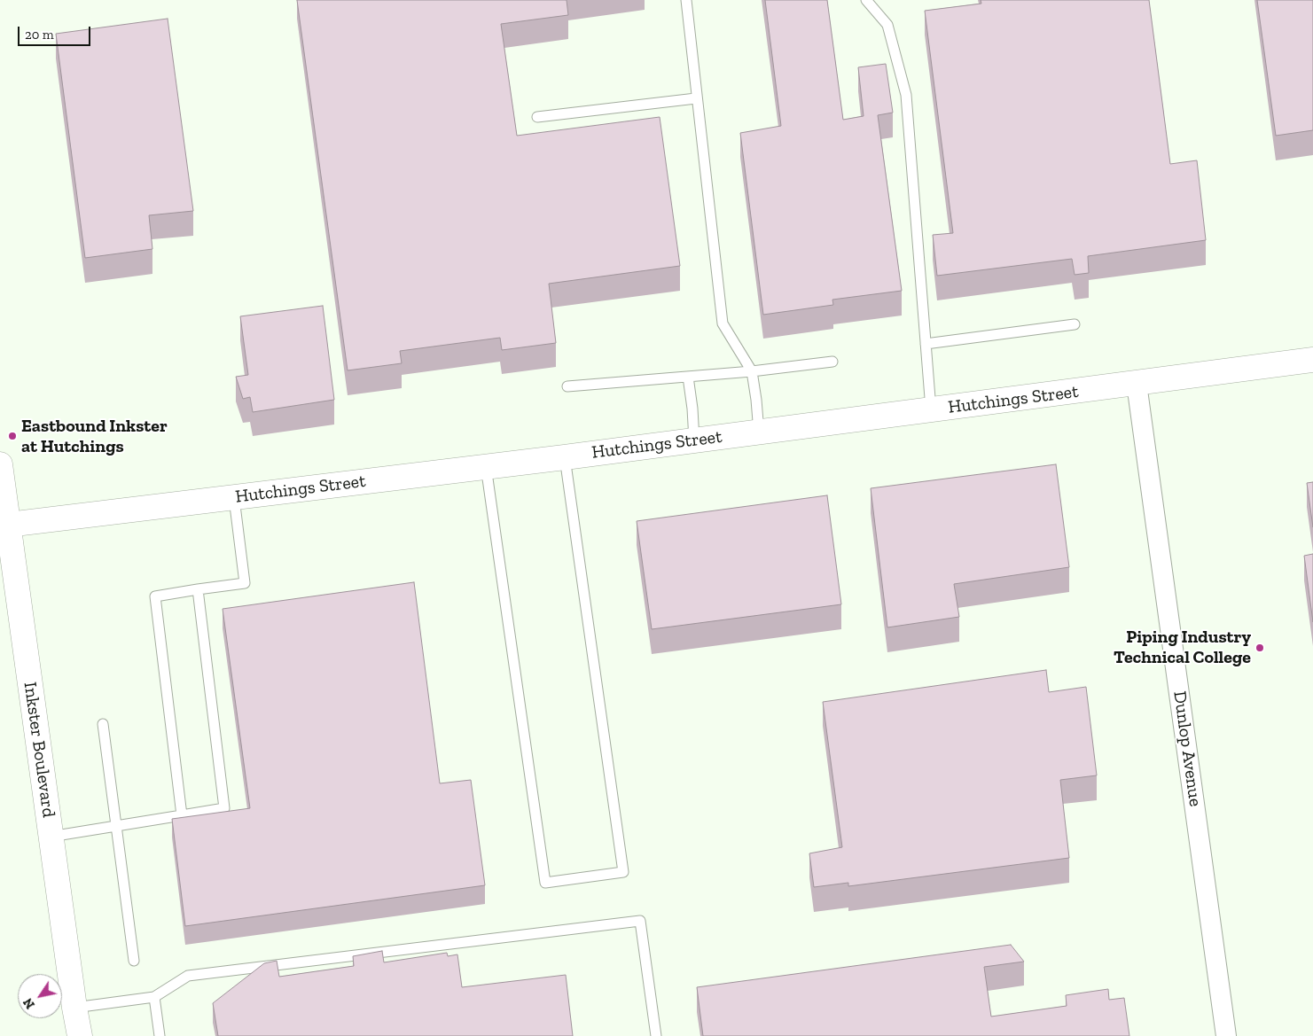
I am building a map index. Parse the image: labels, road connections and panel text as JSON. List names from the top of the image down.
{
  "streets": {
    "street": ["Hutchings Street", "Dunlop Avenue", "Inkster Boulevard"]
  },
  "crossings": [
    ["Hutchings Street", "Dunlop Avenue"],
    ["Hutchings Street", "Inkster Boulevard"]
  ],
  "places": ["Eastbound Inkster at Hutchings", "Piping Industry Technical College"],
  "scale_bar": "20 m",
  "north": "bottom left"
}
